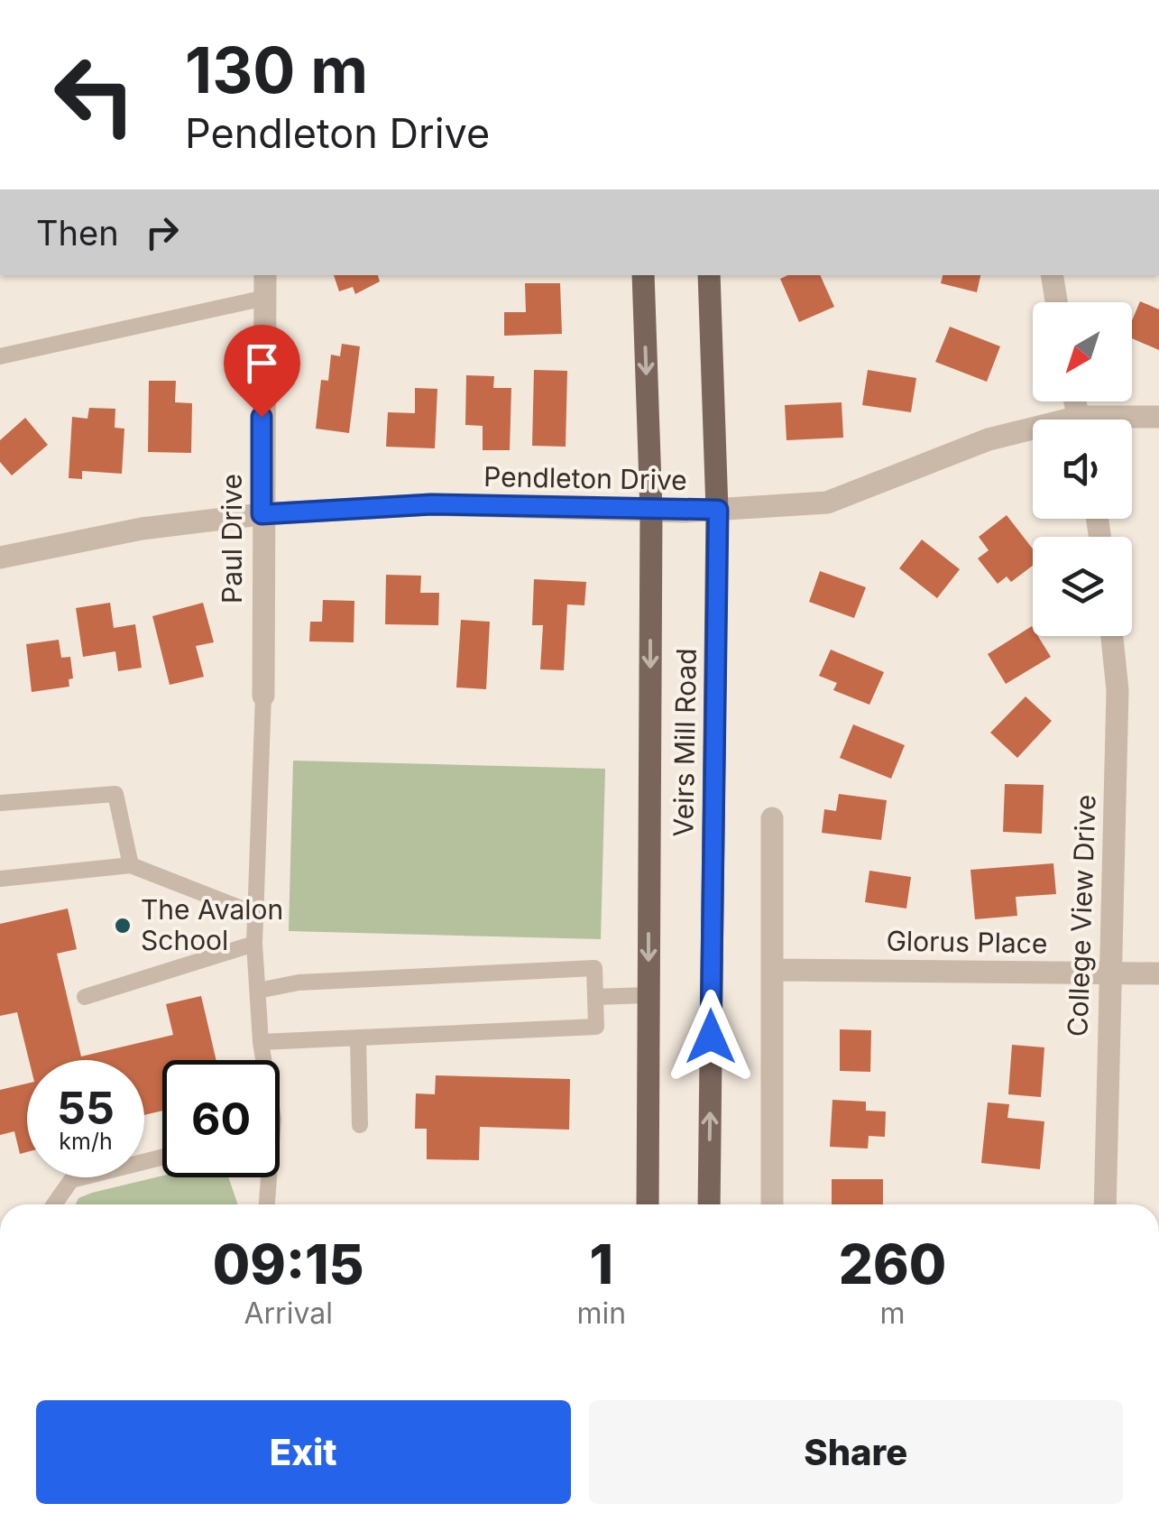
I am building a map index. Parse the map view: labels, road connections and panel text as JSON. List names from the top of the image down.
{
  "streets": {
    "main road": ["Veirs Mill Road"],
    "street": [
      "Pendleton Drive",
      "Paul Drive",
      "College View Drive",
      "Glorus Place"
    ]
  },
  "crossings": [
    ["Pendleton Drive", "Paul Drive"],
    ["Pendleton Drive", "Veirs Mill Road"],
    ["College View Drive", "Glorus Place"]
  ],
  "places": ["The Avalon School"],
  "north": "bottom left",
  "page": {
    "turn": ["130 m", "Pendleton Drive"],
    "then": "Then",
    "speed": "55 km/h",
    "limit": "60",
    "eta": [
      "09:15",
      "Arrival",
      "1",
      "min",
      "260",
      "m"
    ],
    "buttons": ["Exit", "Share"]
  }
}
